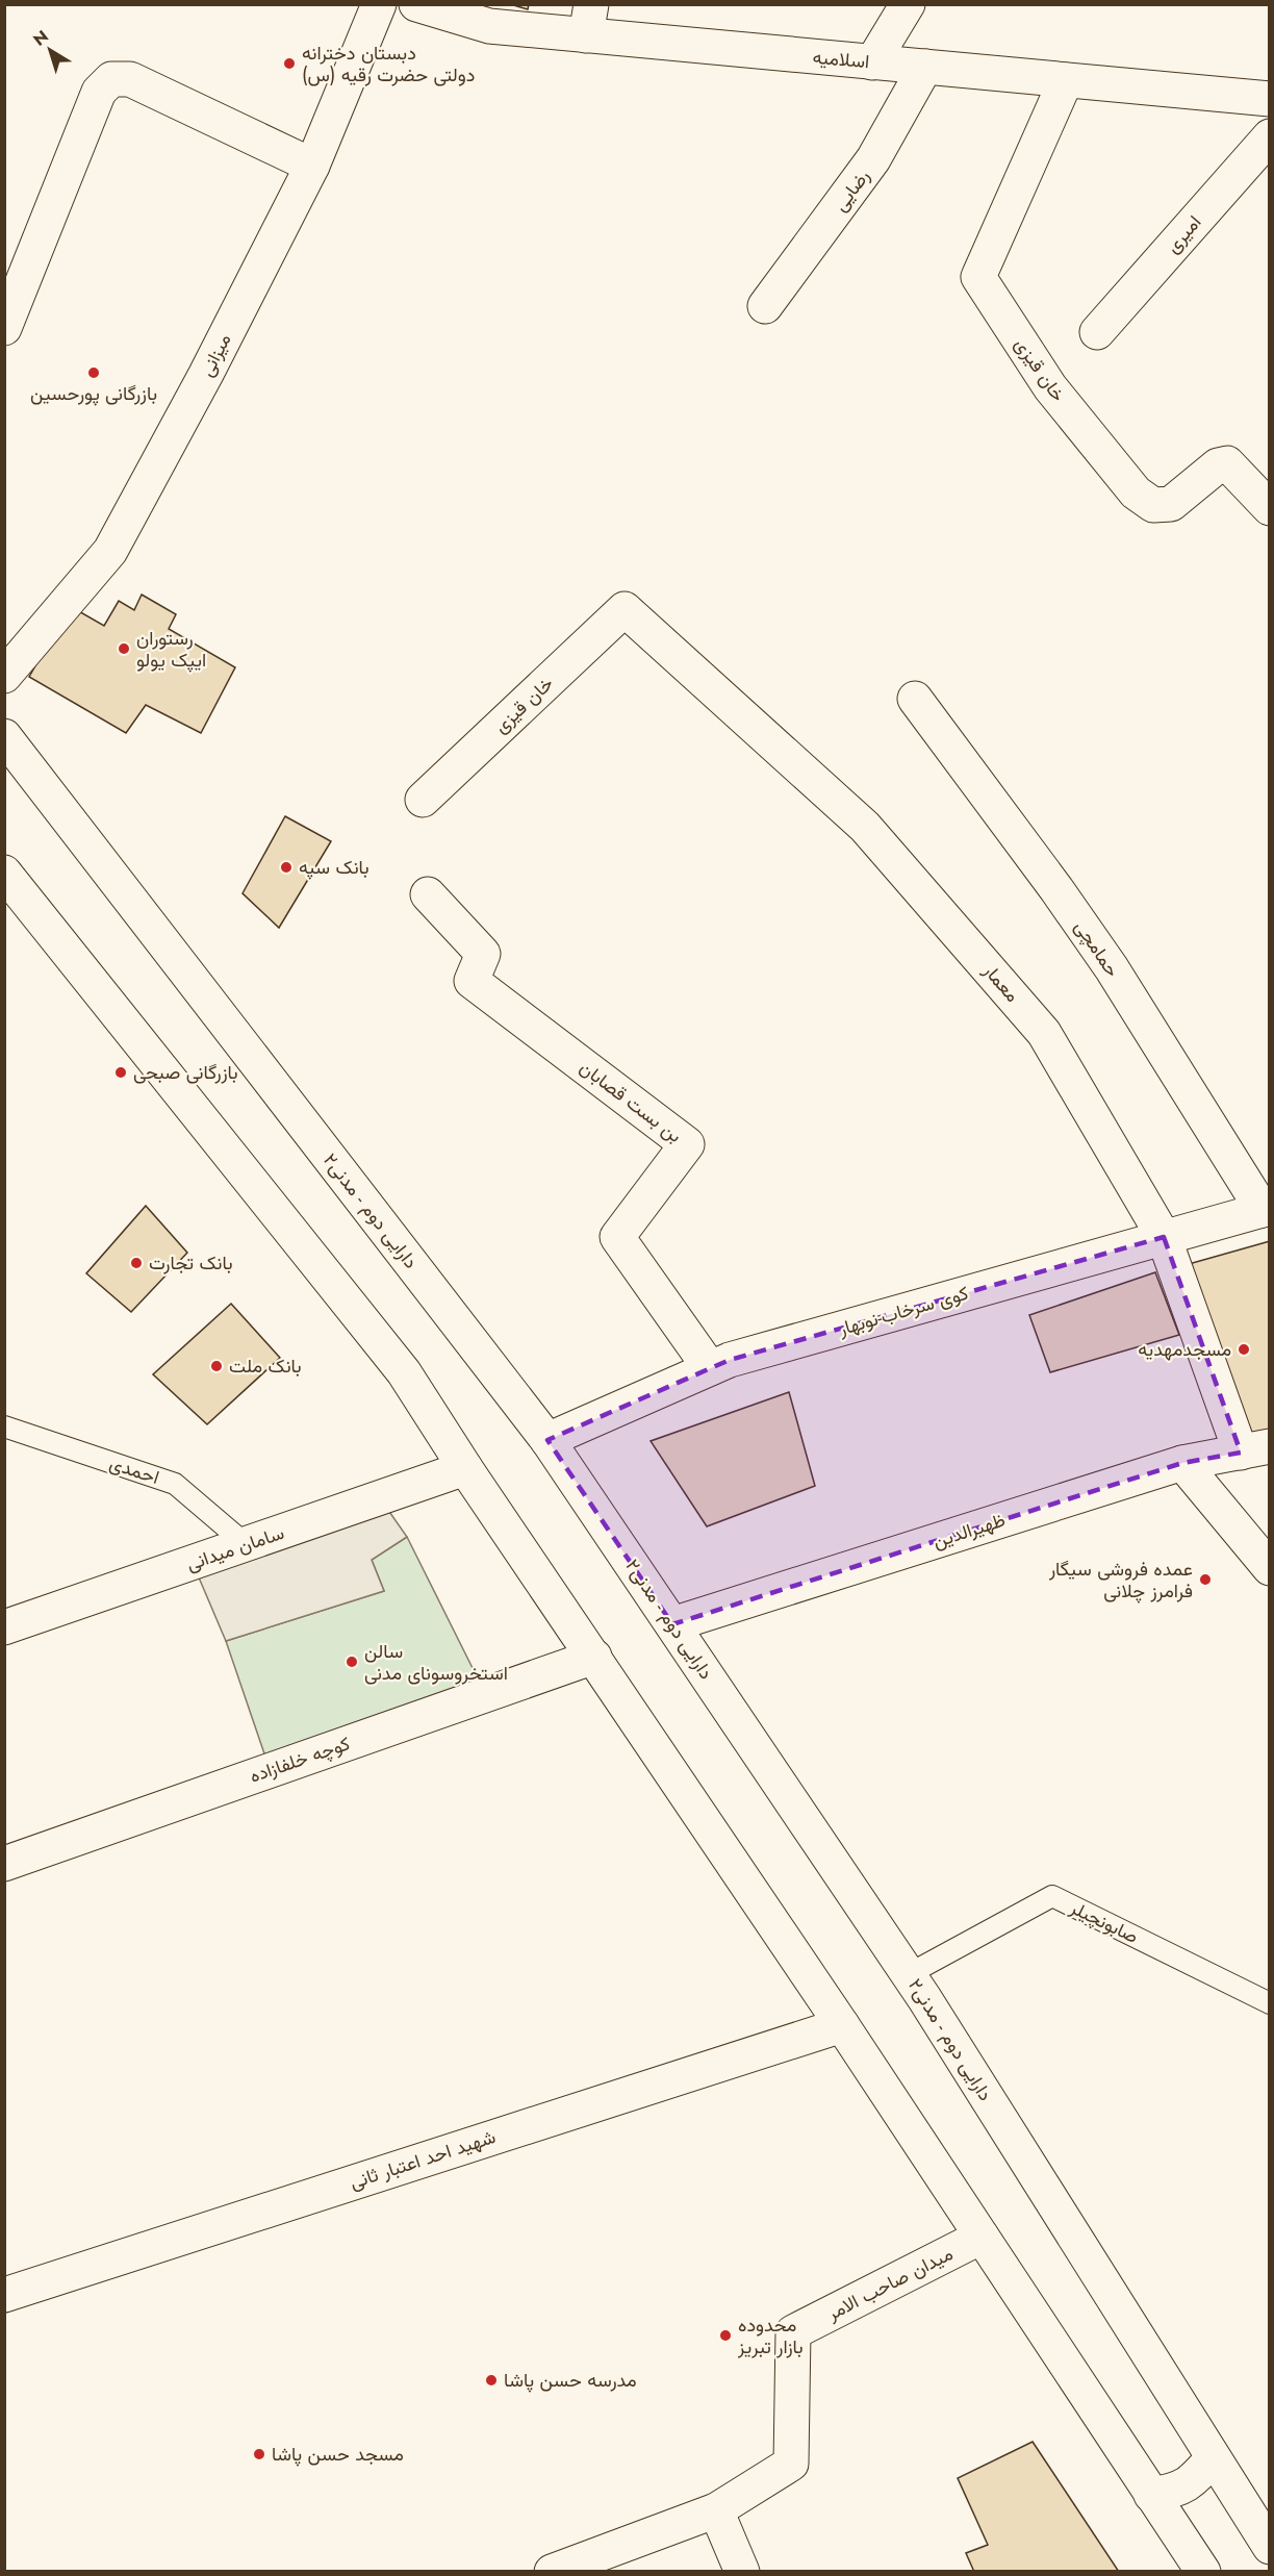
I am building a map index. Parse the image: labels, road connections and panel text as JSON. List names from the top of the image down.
{
  "streets": {
    "street": [
      "اسلامیه",
      "رضایی",
      "امیری",
      "میزانی",
      "خان قیزی",
      "حمامچی",
      "معمار",
      "بن بست قصابان",
      "دارایی دوم - مدنی۲",
      "کوی سرخاب-نوبهار",
      "ظهیرالدین",
      "سامان میدانی",
      "کوچه خلفازاده",
      "شهید احد اعتبار ثانی",
      "میدان صاحب الامر"
    ],
    "lane": ["احمدی", "صابونچیلر"]
  },
  "crossings": [
    ["اسلامیه", "رضایی"],
    ["اسلامیه", "خان قیزی"],
    ["خان قیزی", "معمار"],
    ["حمامچی", "کوی سرخاب-نوبهار"],
    ["معمار", "کوی سرخاب-نوبهار"],
    ["معمار", "ظهیرالدین"],
    ["بن بست قصابان", "کوی سرخاب-نوبهار"],
    ["دارایی دوم - مدنی۲", "کوی سرخاب-نوبهار"],
    ["دارایی دوم - مدنی۲", "ظهیرالدین"],
    ["دارایی دوم - مدنی۲", "صابونچیلر"],
    ["احمدی", "سامان میدانی"]
  ],
  "places": [
    "دبستان دخترانه دولتی حضرت رقیه (س)",
    "بازرگانی پورحسین",
    "رستوران ایپک یولو",
    "بانک سپه",
    "بازرگانی صبحی",
    "بانک تجارت",
    "مسجدمهدیه",
    "بانک ملت",
    "عمده فروشی سیگار فرامرز چلانی",
    "سالن استخروسونای مدنی",
    "محدوده بازار تبریز",
    "مدرسه حسن پاشا",
    "مسجد حسن پاشا"
  ],
  "north": "top left"
}
